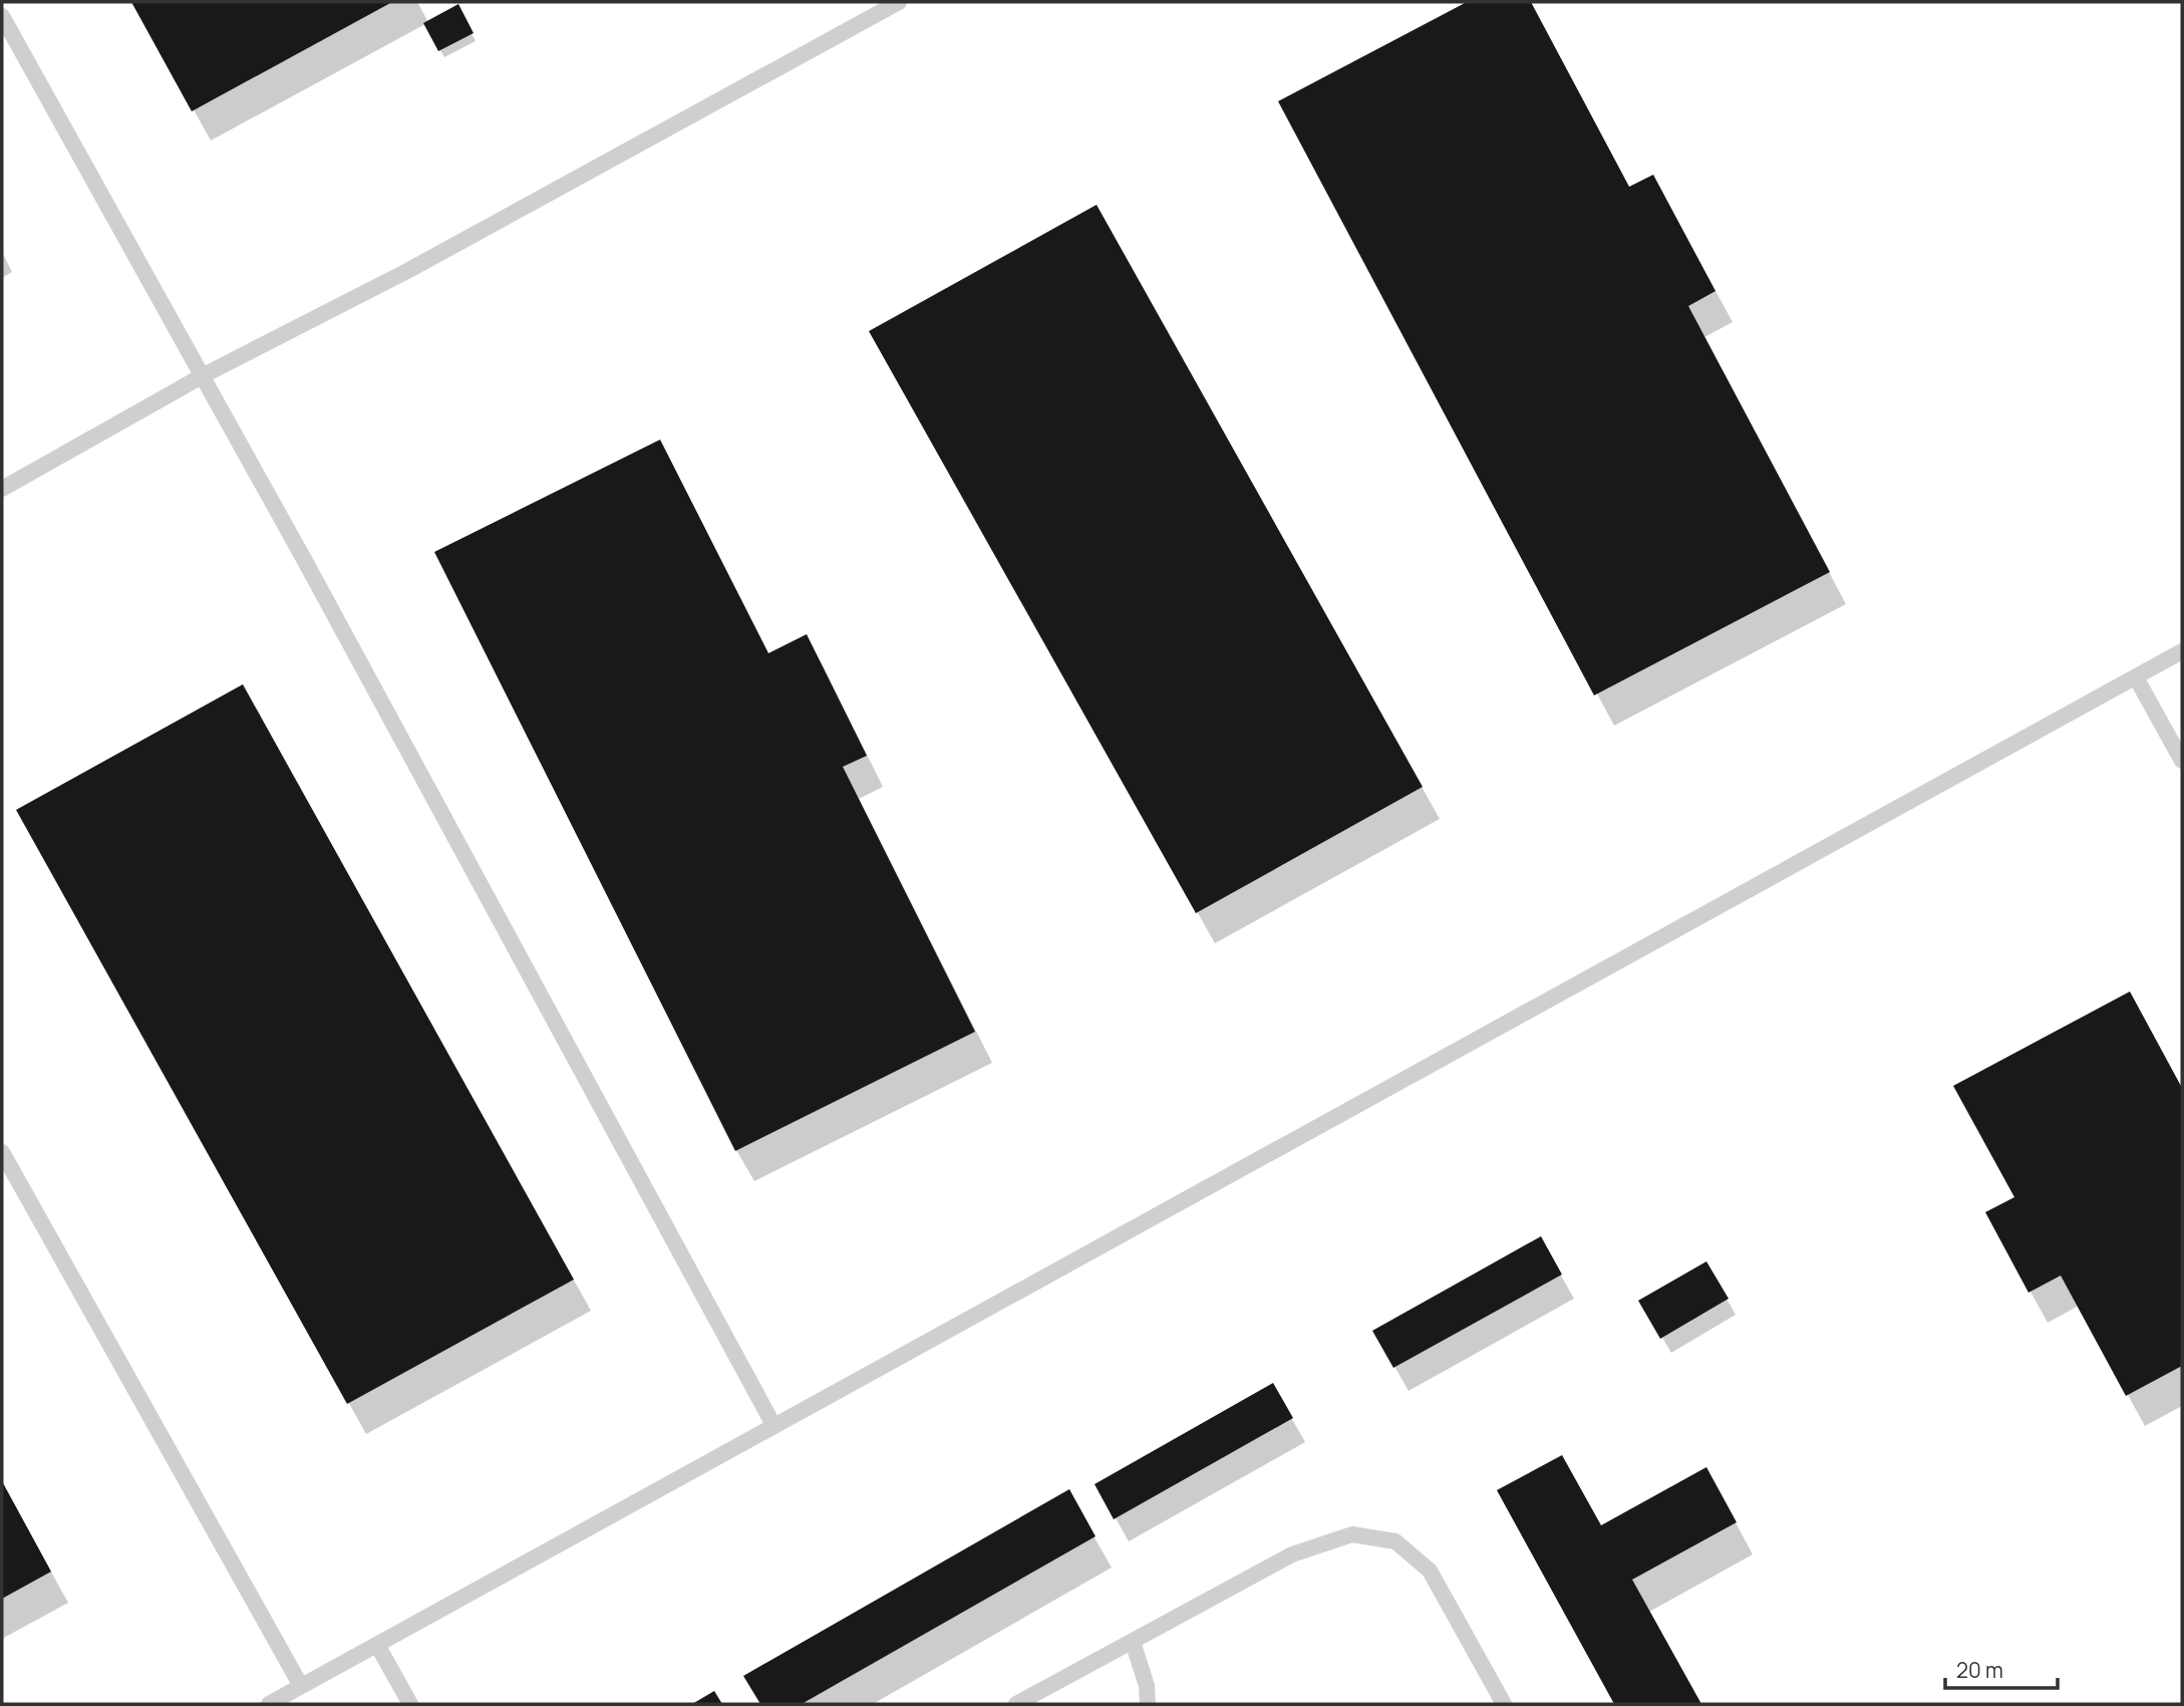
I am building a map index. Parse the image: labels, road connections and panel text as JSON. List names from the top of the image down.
{
  "scale_bar": "20 m"
}
